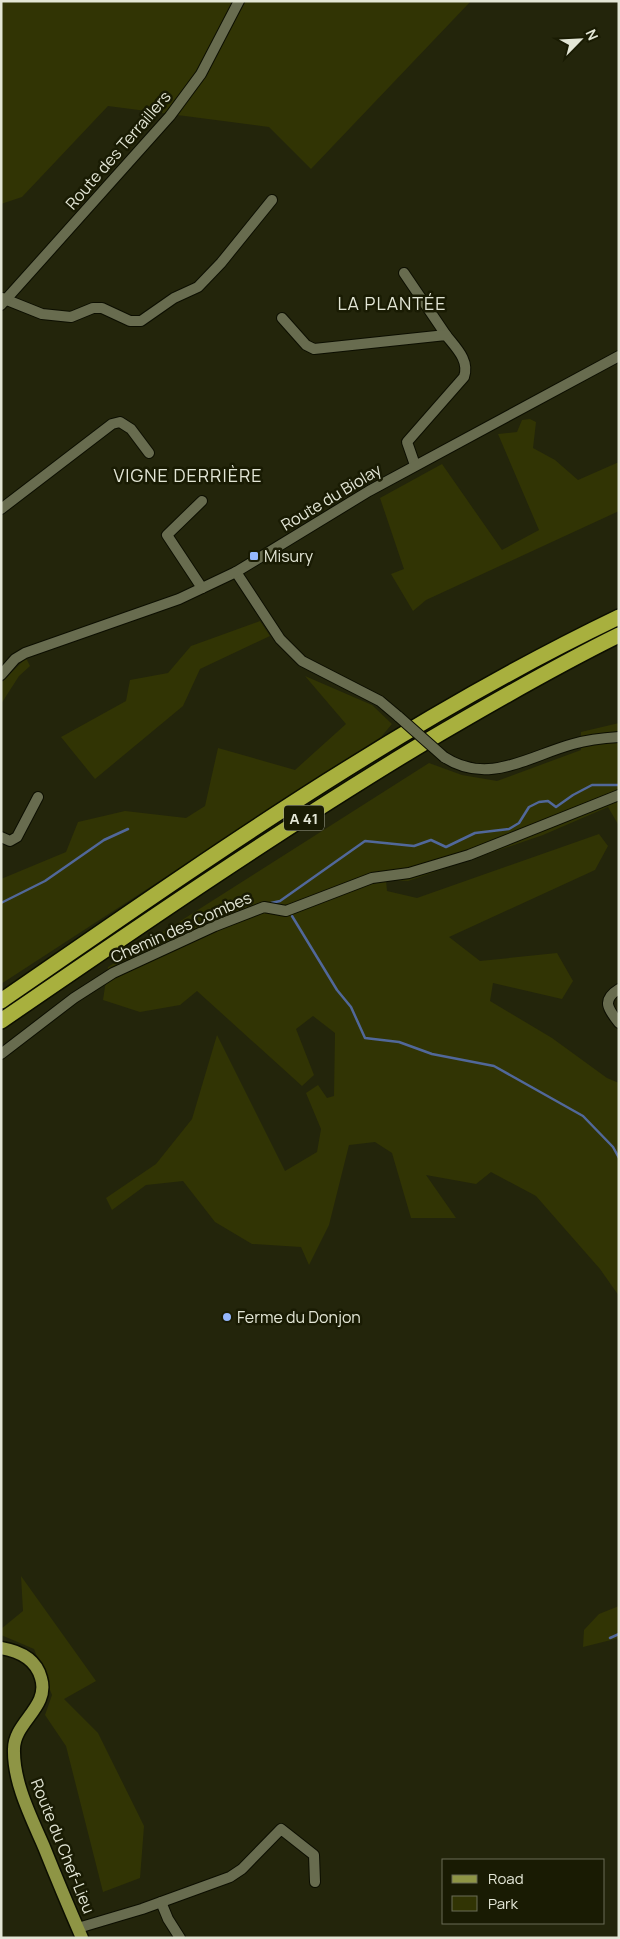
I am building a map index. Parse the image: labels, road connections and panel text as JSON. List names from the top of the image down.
{
  "streets": {
    "highway": ["A 41"],
    "main road": ["Route du Chef-Lieu"],
    "street": ["Route des Terraillers", "Route du Biolay", "Chemin des Combes"]
  },
  "districts": ["LA PLANTÉE", "VIGNE DERRIÈRE"],
  "places": {
    "transit": ["Misury"],
    "other": ["Ferme du Donjon"]
  },
  "legend": ["Road", "Park"],
  "north": "top right"
}
